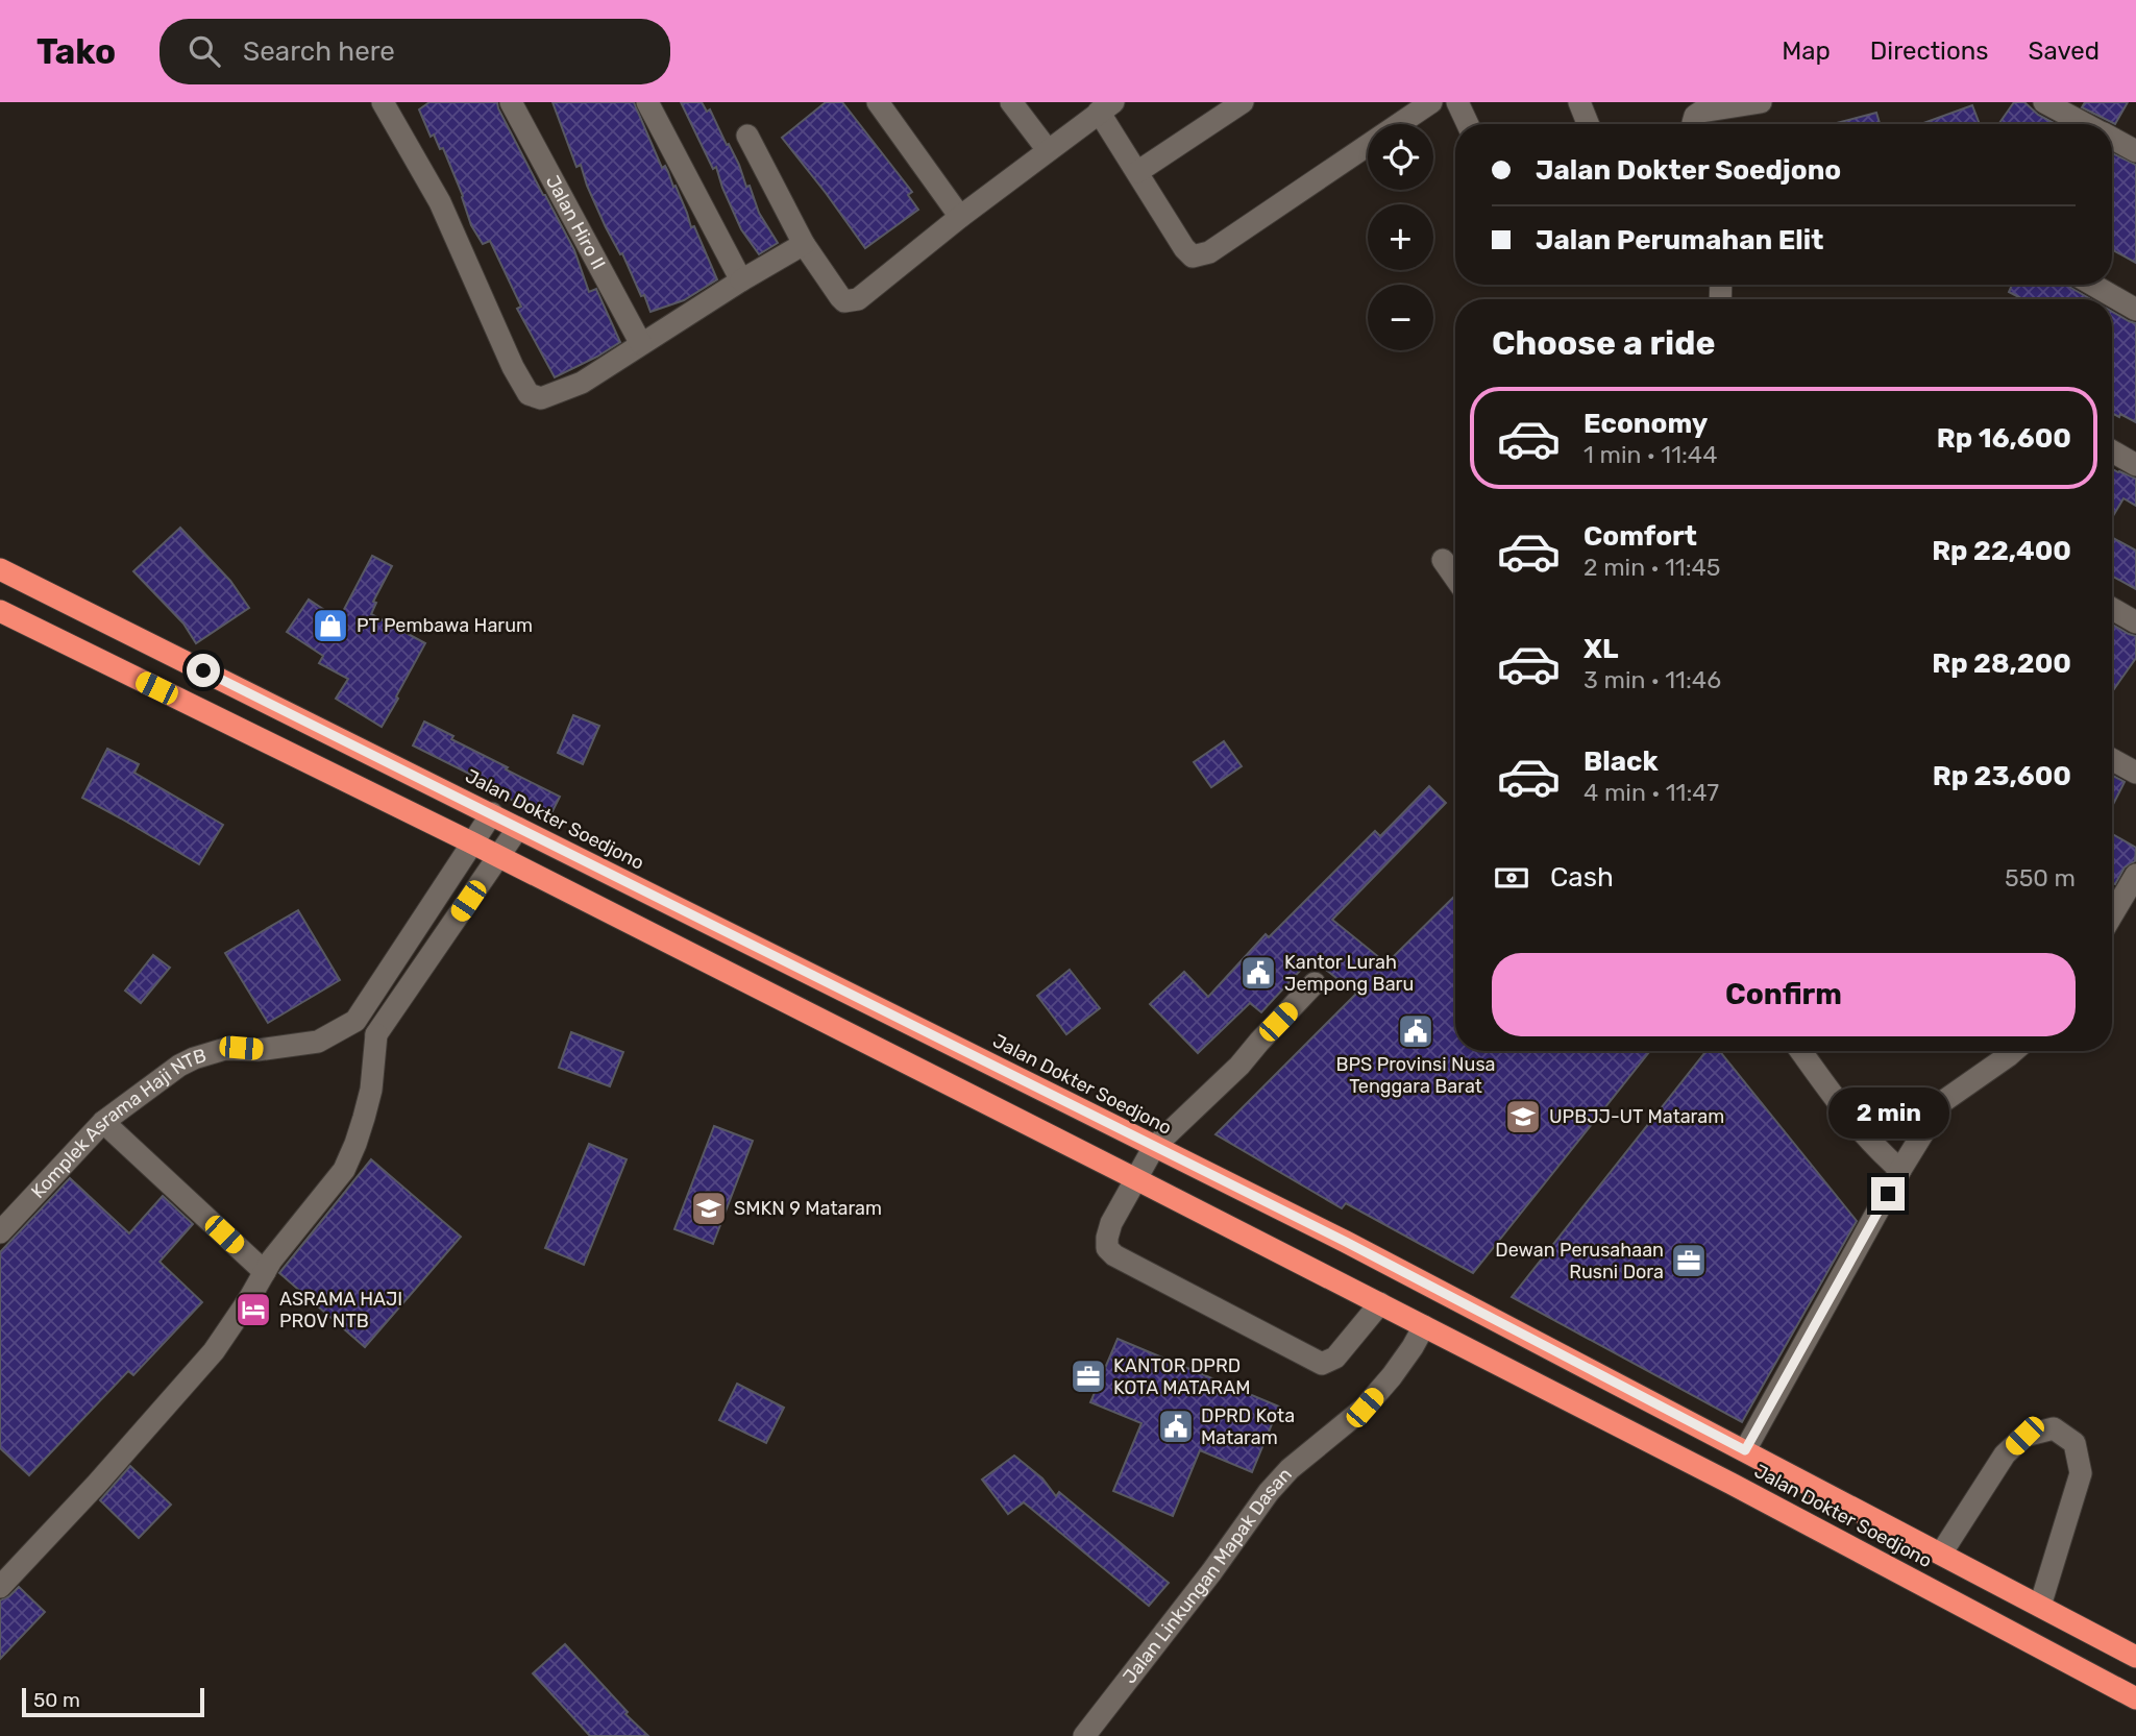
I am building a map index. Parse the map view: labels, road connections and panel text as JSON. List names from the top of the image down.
{
  "streets": {
    "highway": ["Jalan Dokter Soedjono"],
    "street": ["Jalan Hiro II", "Komplek Asrama Haji NTB", "Jalan Linkungan Mapak Dasan"]
  },
  "crossings": [
    ["Jalan Dokter Soedjono", "Jalan Linkungan Mapak Dasan"]
  ],
  "places": {
    "shop": ["PT Pembawa Harum"],
    "public building": ["Kantor Lurah Jempong Baru", "BPS Provinsi Nusa Tenggara Barat", "DPRD Kota Mataram"],
    "school or university": ["UPBJJ-UT Mataram", "SMKN 9 Mataram"],
    "office": ["Dewan Perusahaan Rusni Dora", "KANTOR DPRD KOTA MATARAM"],
    "hotel": ["ASRAMA HAJI PROV NTB"]
  },
  "scale_bar": "50 m",
  "page": {
    "header": "Tako",
    "search": "Search here",
    "nav": ["Map", "Directions", "Saved"],
    "map_buttons": ["+", "−"],
    "banner": ["Jalan Dokter Soedjono", "Jalan Perumahan Elit"],
    "heading": "Choose a ride",
    "list": [
      {
        "name": "Economy",
        "note": "1 min · 11:44",
        "value": "Rp 16,600"
      },
      {
        "name": "Comfort",
        "note": "2 min · 11:45",
        "value": "Rp 22,400"
      },
      {
        "name": "XL",
        "note": "3 min · 11:46",
        "value": "Rp 28,200"
      },
      {
        "name": "Black",
        "note": "4 min · 11:47",
        "value": "Rp 23,600"
      }
    ],
    "pay": ["Cash", "550 m"],
    "buttons": "Confirm",
    "bubble": "2 min",
    "scale": "50 m"
  }
}
